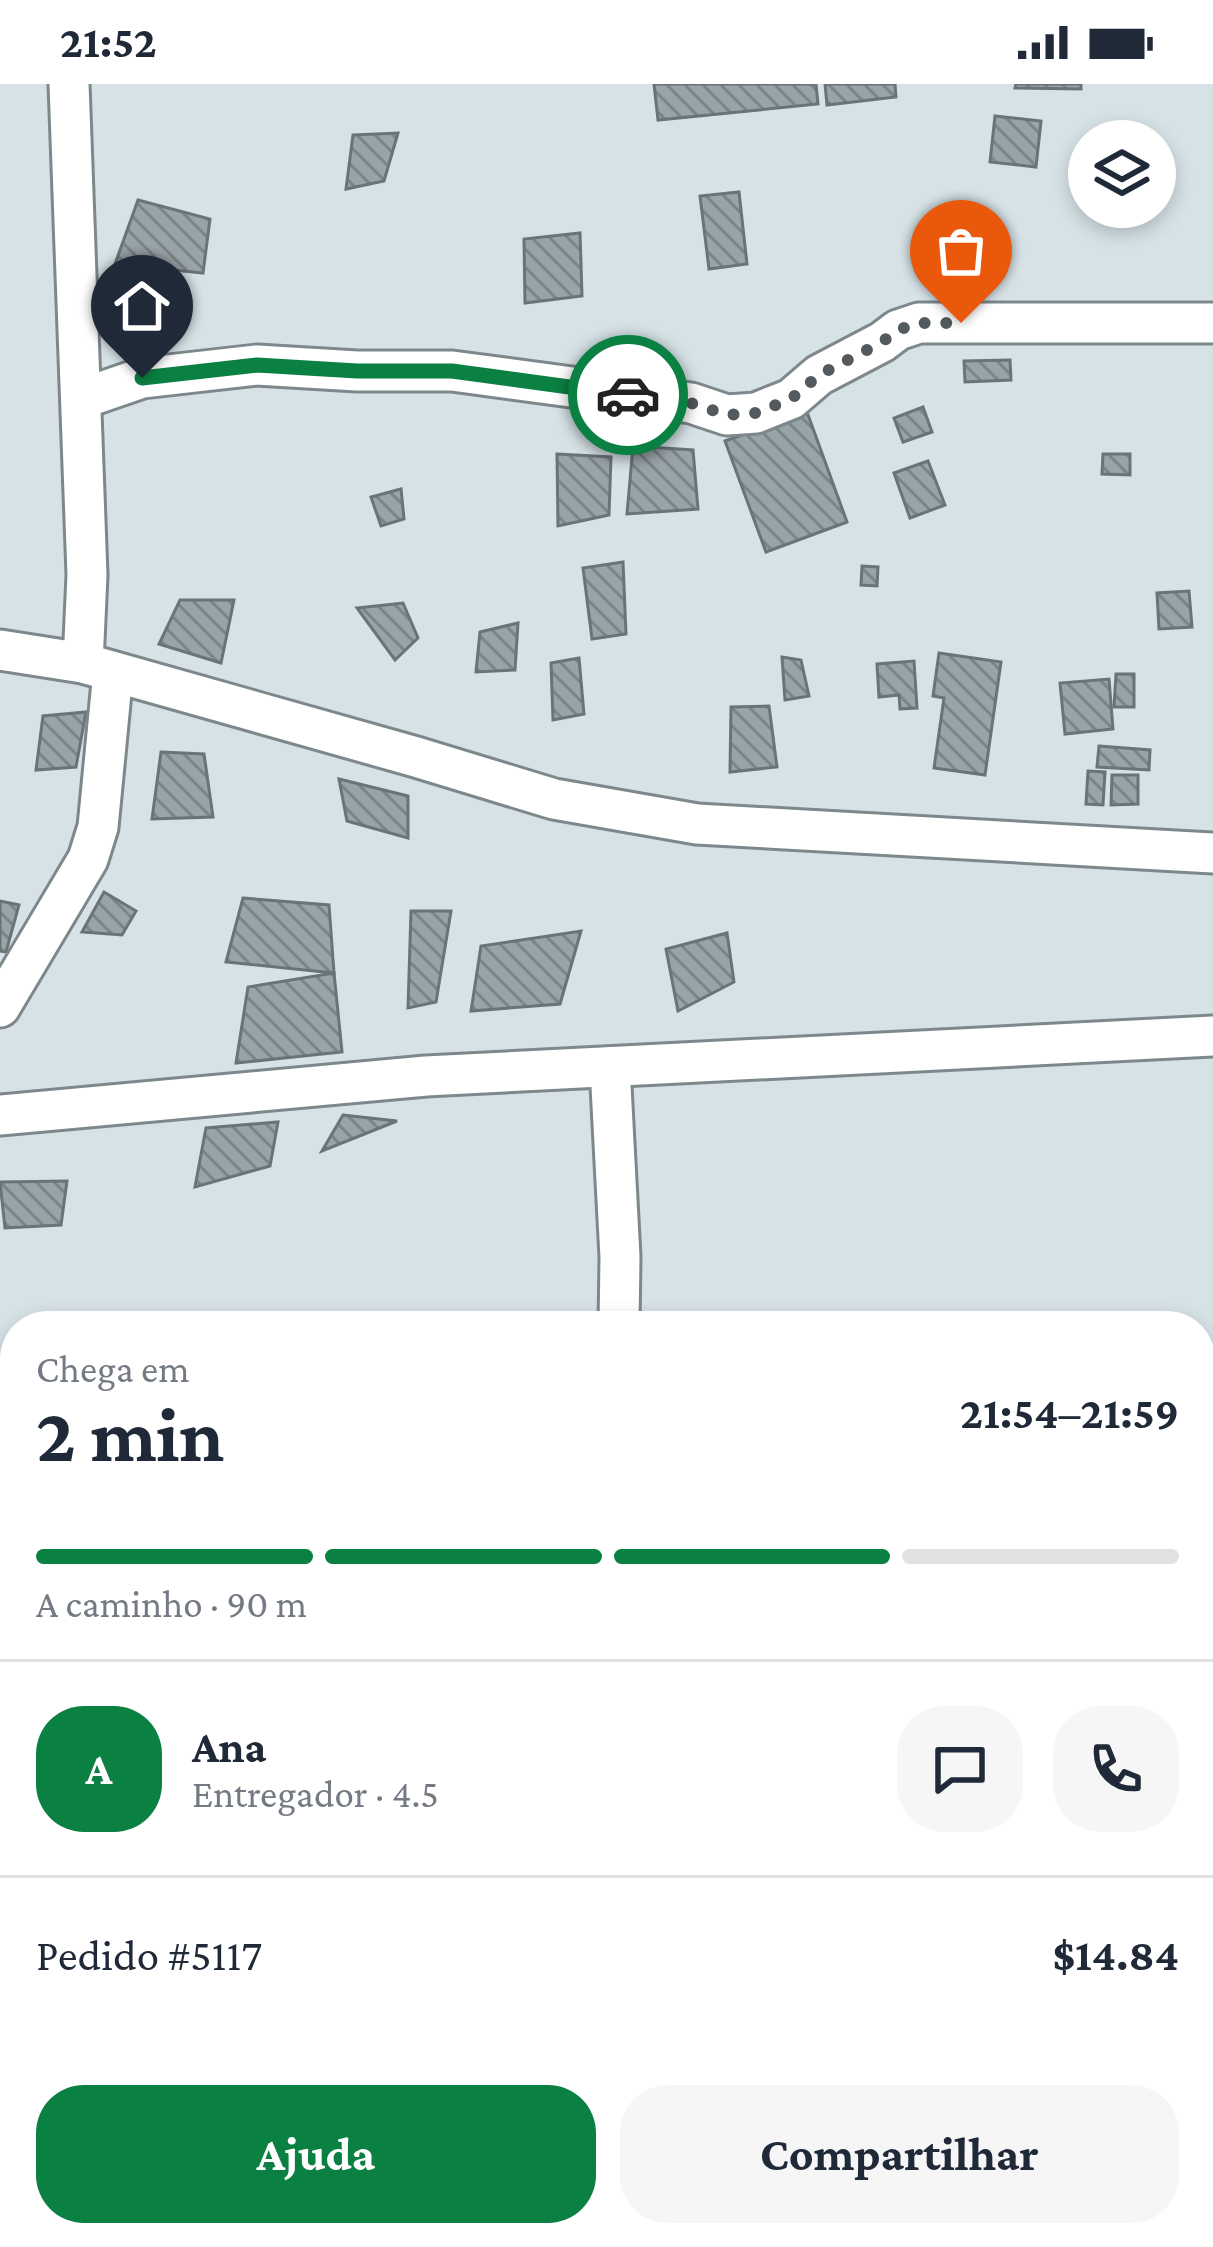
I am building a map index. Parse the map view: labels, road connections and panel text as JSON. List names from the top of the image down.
{
  "page": {
    "status": "21:52",
    "heading": ["2 min", "Chega em", "21:54–21:59"],
    "panel": [
      "Ana",
      "Entregador · 4.5",
      "Pedido #5117",
      "$14.84"
    ],
    "bar": "A caminho · 90 m",
    "round": "A",
    "buttons": ["Ajuda", "Compartilhar"]
  }
}
